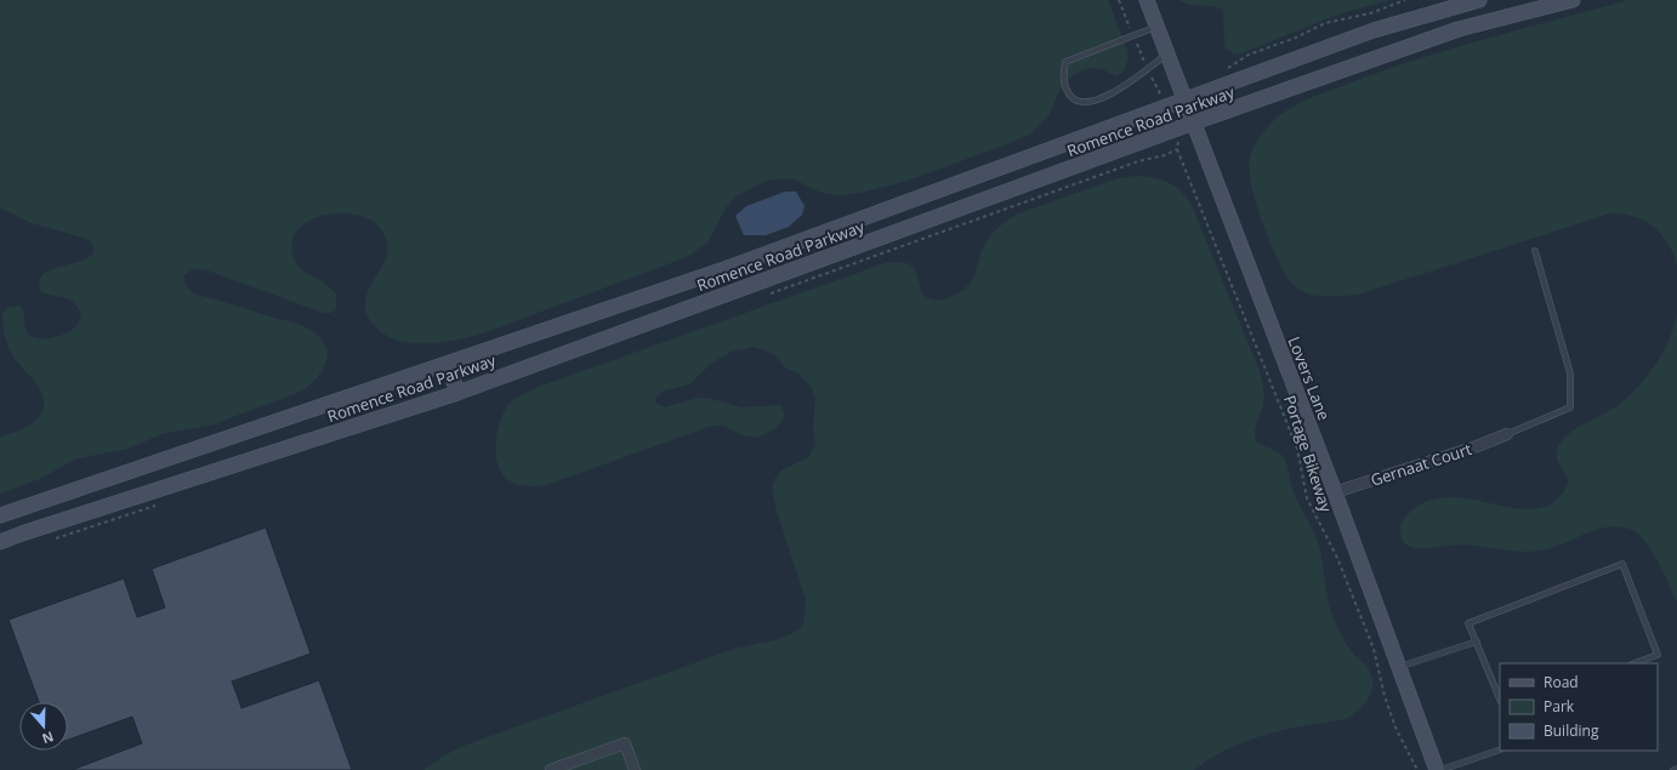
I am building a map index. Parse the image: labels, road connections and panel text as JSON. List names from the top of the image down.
{
  "streets": {
    "street": ["Romence Road Parkway", "Lovers Lane", "Gernaat Court"],
    "path": ["Portage Bikeway"]
  },
  "crossings": [
    ["Romence Road Parkway", "Lovers Lane"],
    ["Lovers Lane", "Gernaat Court"]
  ],
  "legend": ["Road", "Park", "Building"],
  "north": "bottom"
}
